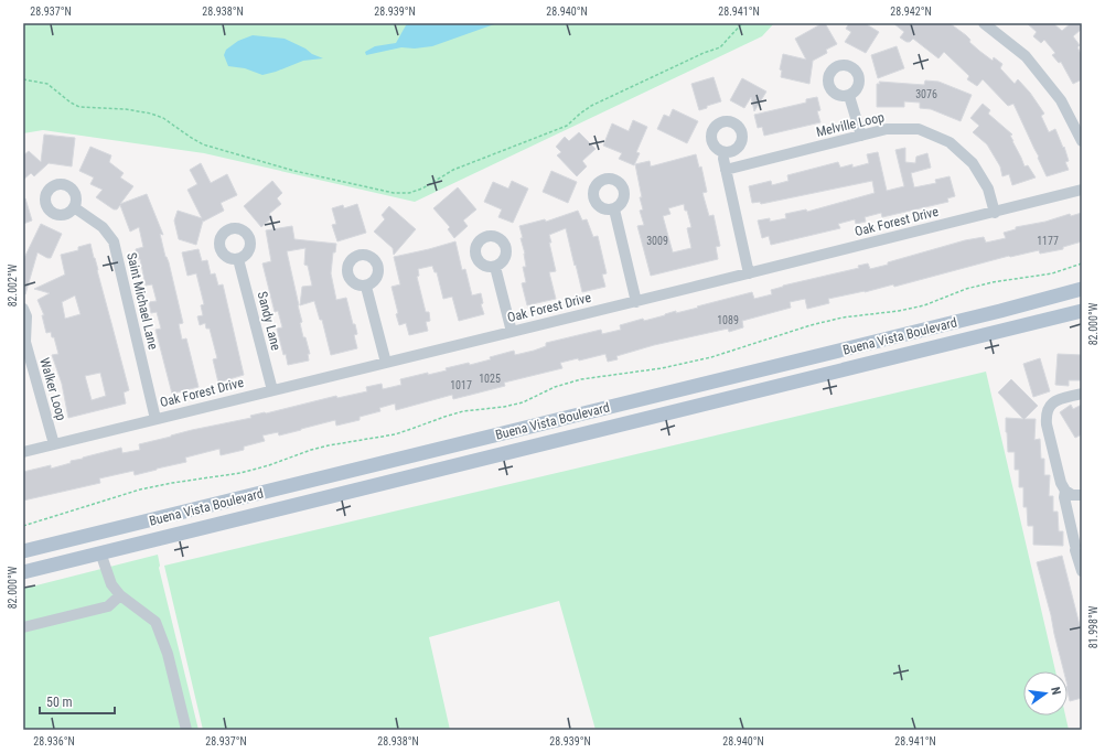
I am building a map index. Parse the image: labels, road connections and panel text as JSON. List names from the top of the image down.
{
  "streets": {
    "main road": ["Buena Vista Boulevard"],
    "street": [
      "Melville Loop",
      "Oak Forest Drive",
      "Saint Michael Lane",
      "Sandy Lane",
      "Walker Loop"
    ]
  },
  "crossings": [
    ["Melville Loop", "Oak Forest Drive"],
    ["Oak Forest Drive", "Saint Michael Lane"],
    ["Oak Forest Drive", "Sandy Lane"],
    ["Oak Forest Drive", "Walker Loop"]
  ],
  "house_numbers": [
    "3076",
    "3009",
    "1177",
    "1089",
    "1025",
    "1017"
  ],
  "scale_bar": "50 m",
  "north": "right",
  "coordinates": [
    "28.937°N",
    "28.938°N",
    "28.939°N",
    "28.940°N",
    "28.941°N",
    "28.942°N",
    "82.002°W",
    "82.000°W",
    "81.998°W",
    "28.936°N"
  ]
}
